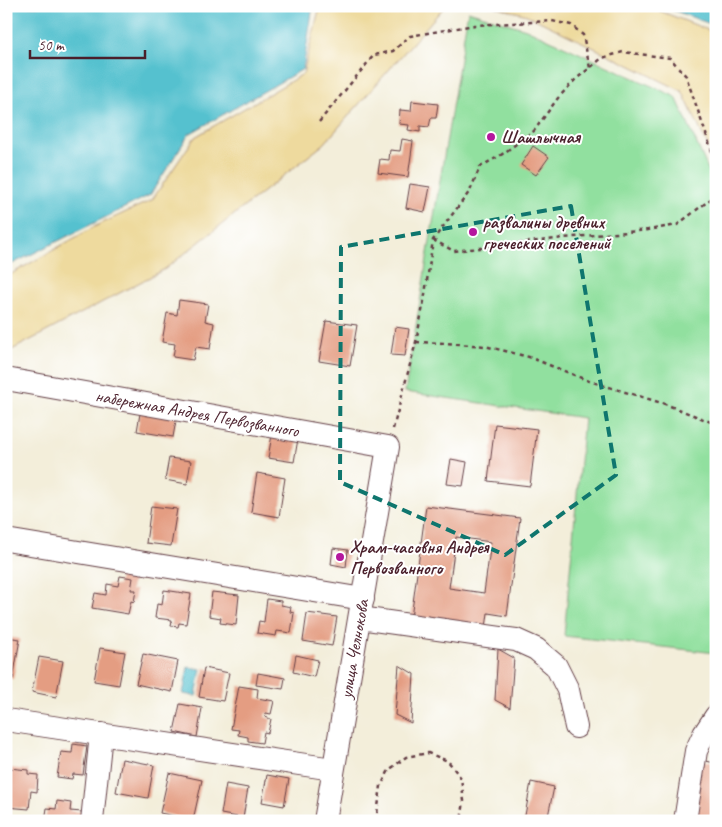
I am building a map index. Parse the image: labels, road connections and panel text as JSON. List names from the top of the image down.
{
  "streets": {
    "street": ["набережная Андрея Первозванного", "улица Челнокова"]
  },
  "crossings": [
    ["набережная Андрея Первозванного", "улица Челнокова"]
  ],
  "places": ["Шашлычная", "развалины древних греческих поселений", "Храм-часовня Андрея Первозванного"],
  "scale_bar": "50 m"
}
